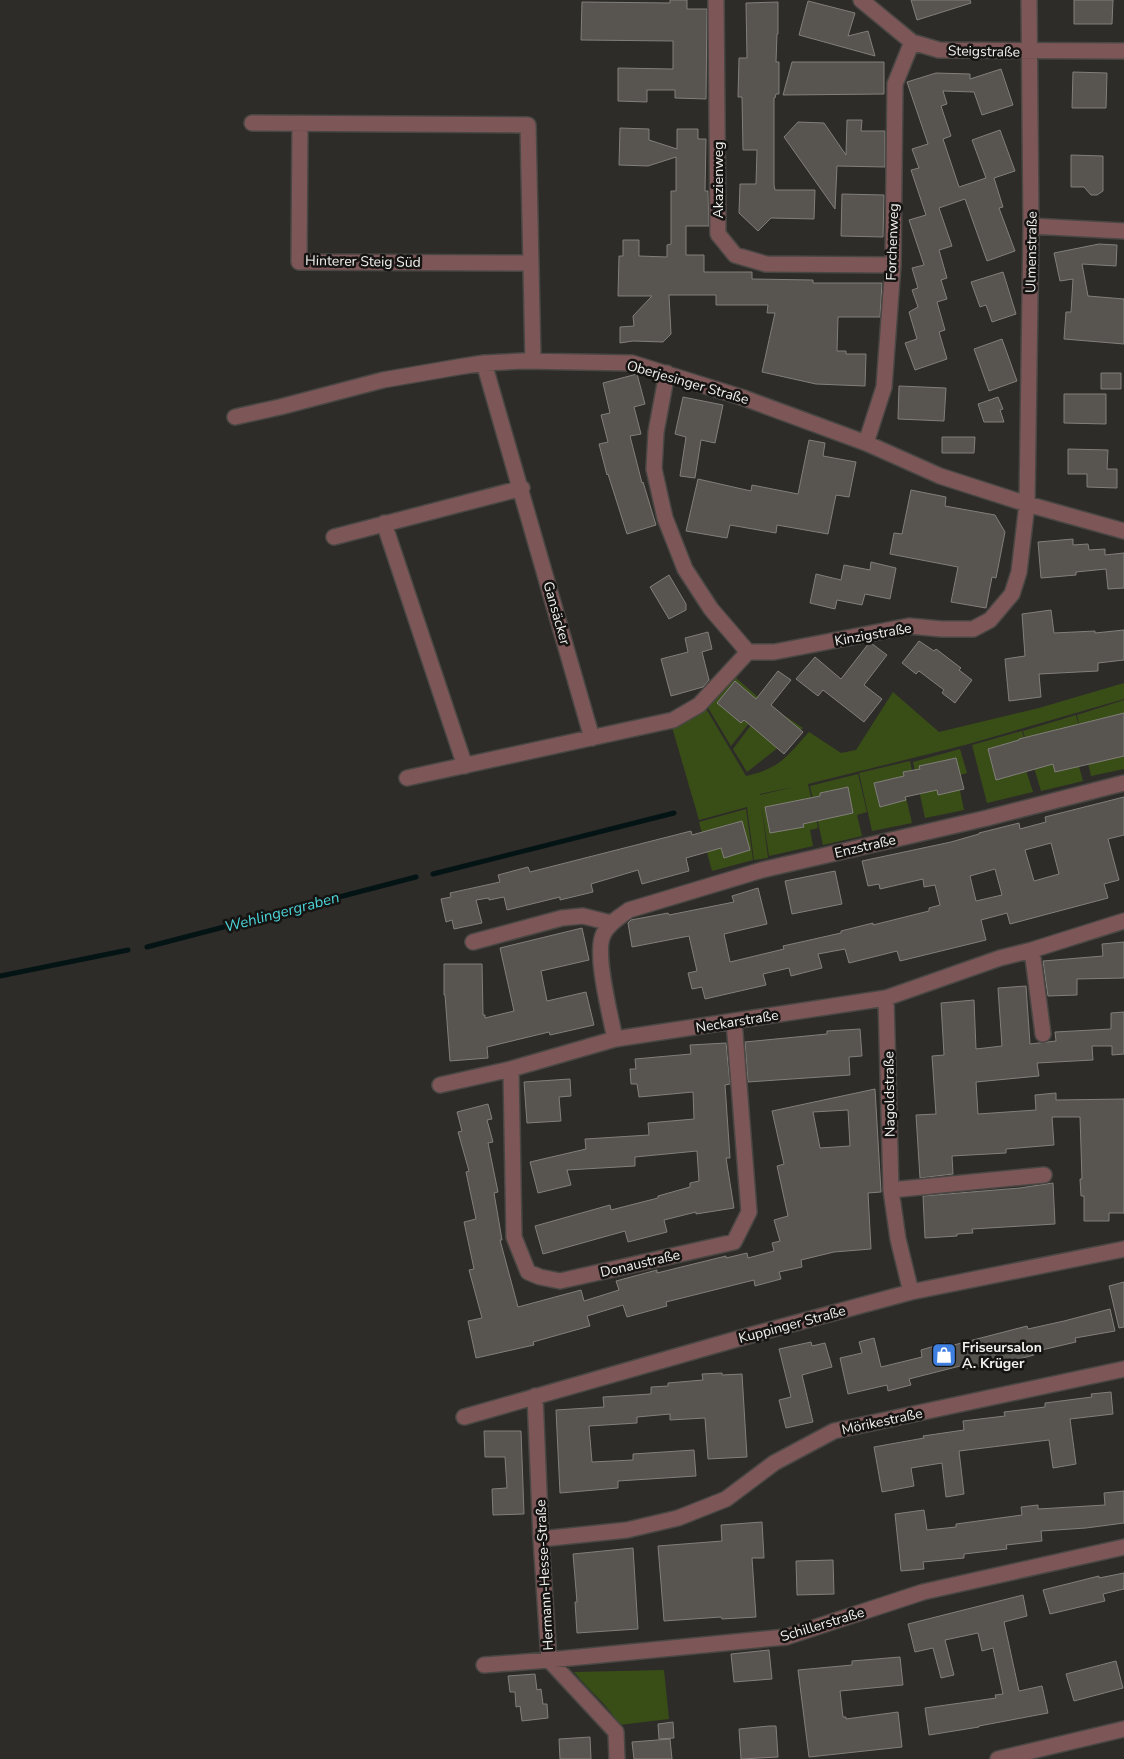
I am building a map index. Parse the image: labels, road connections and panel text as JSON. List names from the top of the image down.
{
  "streets": {
    "street": [
      "Steigstraße",
      "Akazienweg",
      "Forchenweg",
      "Ulmenstraße",
      "Hinterer Steig Süd",
      "Oberjesinger Straße",
      "Gansäcker",
      "Kinzigstraße",
      "Enzstraße",
      "Neckarstraße",
      "Nagoldstraße",
      "Donaustraße",
      "Kuppinger Straße",
      "Mörikestraße",
      "Hermann-Hesse-Straße",
      "Schillerstraße"
    ]
  },
  "crossings": [
    ["Steigstraße", "Forchenweg"],
    ["Steigstraße", "Ulmenstraße"],
    ["Akazienweg", "Forchenweg"],
    ["Forchenweg", "Oberjesinger Straße"],
    ["Ulmenstraße", "Oberjesinger Straße"],
    ["Ulmenstraße", "Kinzigstraße"],
    ["Oberjesinger Straße", "Gansäcker"],
    ["Oberjesinger Straße", "Kinzigstraße"],
    ["Neckarstraße", "Nagoldstraße"],
    ["Neckarstraße", "Donaustraße"],
    ["Nagoldstraße", "Kuppinger Straße"],
    ["Kuppinger Straße", "Hermann-Hesse-Straße"],
    ["Mörikestraße", "Hermann-Hesse-Straße"],
    ["Hermann-Hesse-Straße", "Schillerstraße"]
  ],
  "water": ["Wehlingergraben"],
  "places": {
    "shop": ["Friseursalon A. Krüger"]
  }
}
